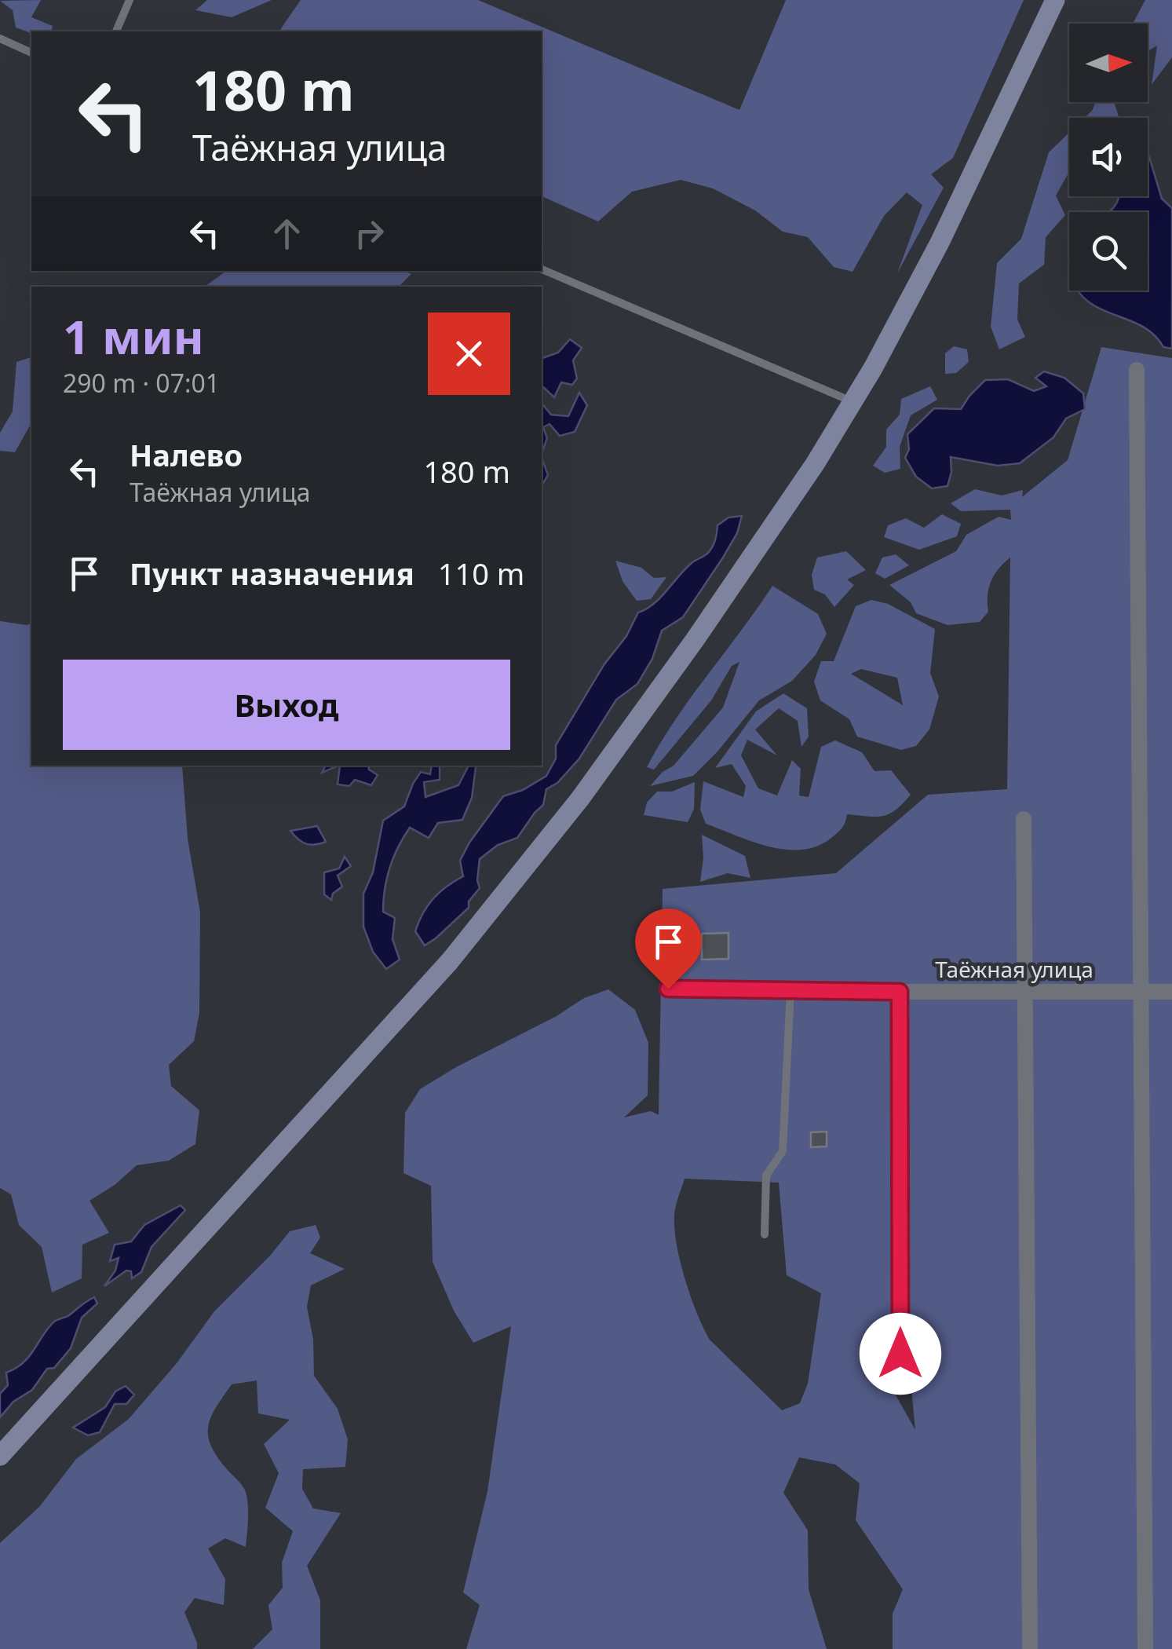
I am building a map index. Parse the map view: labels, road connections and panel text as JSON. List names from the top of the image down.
{
  "streets": {
    "street": ["Таёжная улица"]
  },
  "north": "right",
  "page": {
    "turn": ["180 m", "Таёжная улица"],
    "heading": ["1 мин", "290 m · 07:01"],
    "list": [
      {
        "name": "Налево",
        "note": "Таёжная улица",
        "value": "180 m"
      },
      {
        "name": "Пункт назначения",
        "value": "110 m"
      }
    ],
    "buttons": "Выход"
  }
}
